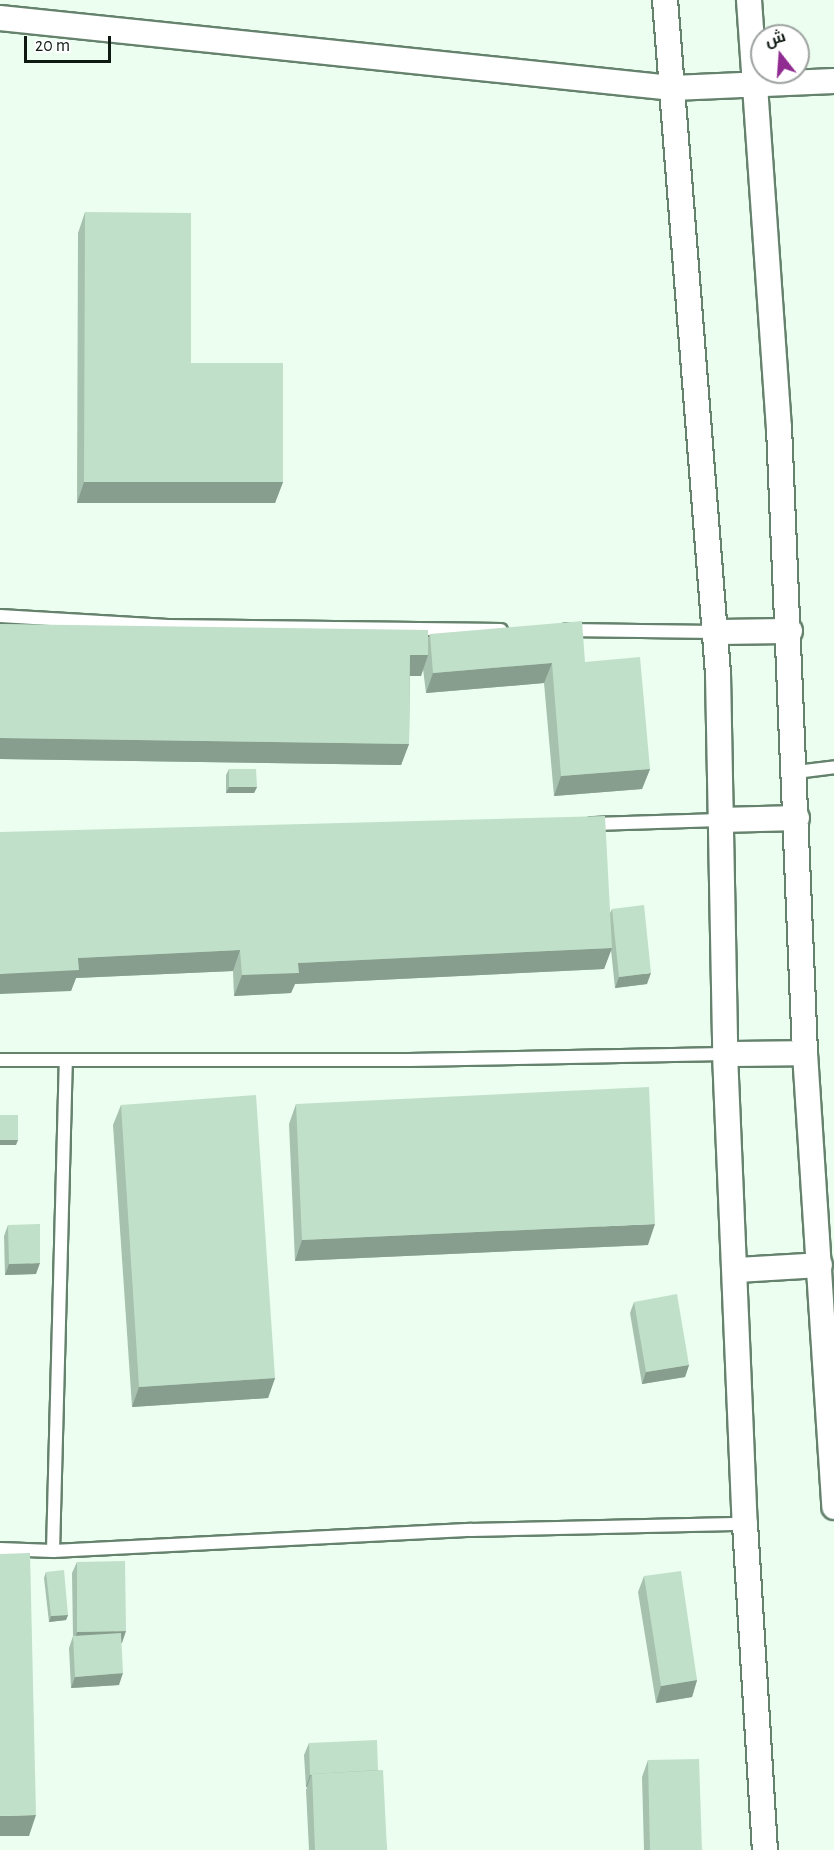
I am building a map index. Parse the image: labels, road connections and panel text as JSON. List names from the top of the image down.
{
  "scale_bar": "20 m",
  "north": "top"
}
